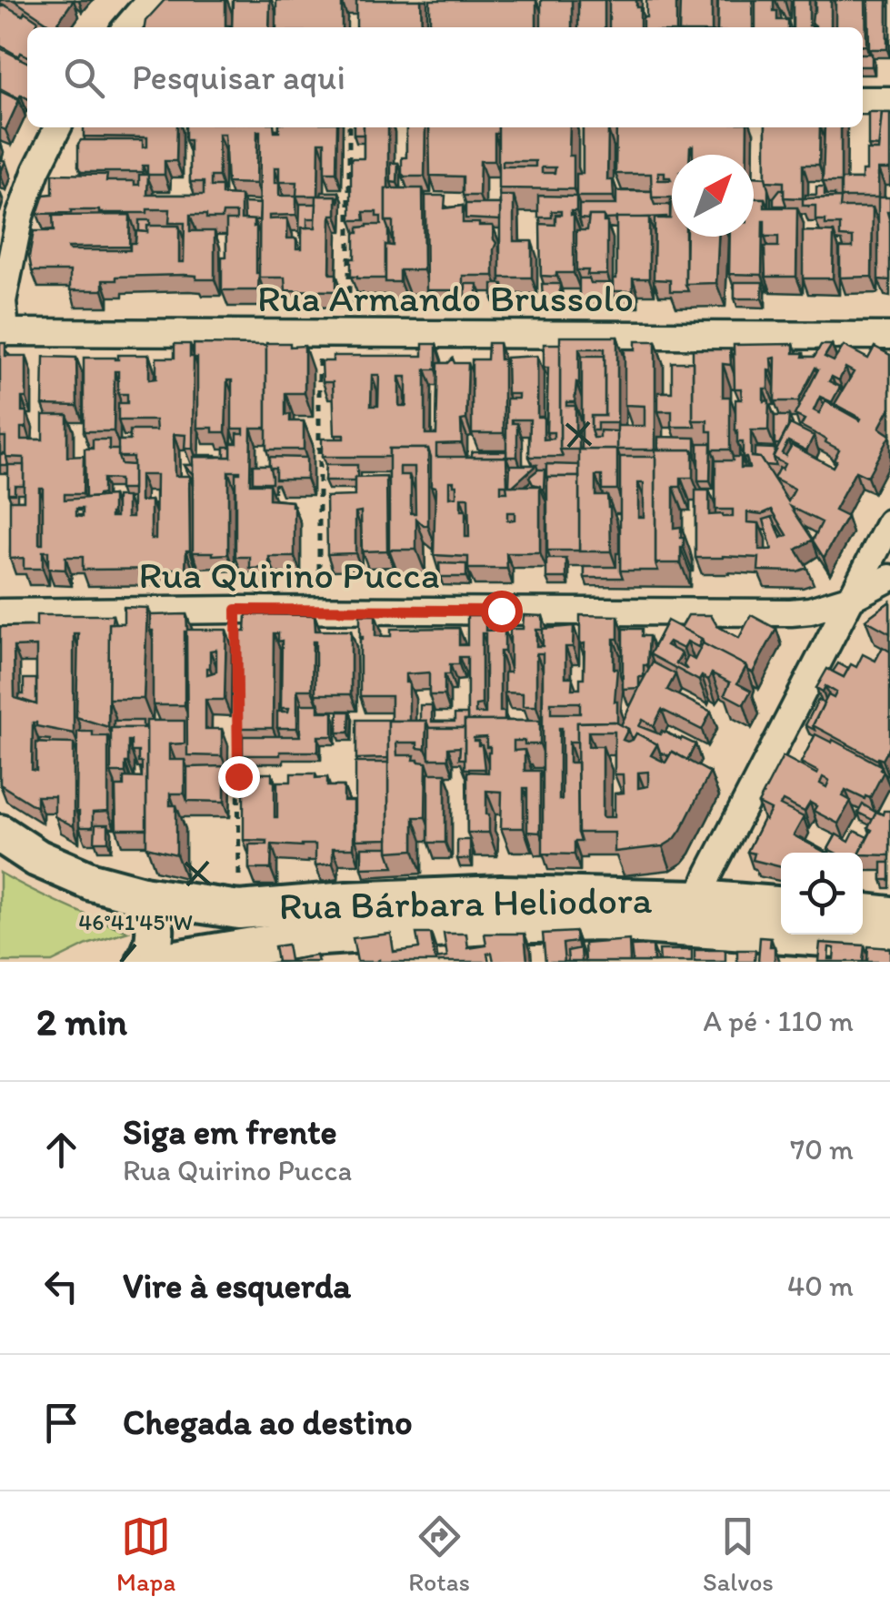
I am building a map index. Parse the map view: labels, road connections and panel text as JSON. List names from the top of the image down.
{
  "streets": {
    "street": ["Rua Armando Brussolo", "Rua Quirino Pucca", "Rua Bárbara Heliodora"]
  },
  "north": "top right",
  "page": {
    "search": "Pesquisar aqui",
    "heading": ["2 min", "A pé · 110 m"],
    "list": [
      ["Siga em frente", "Rua Quirino Pucca", "70 m"],
      ["Vire à esquerda", "40 m"],
      "Chegada ao destino"
    ],
    "nav": ["Mapa", "Rotas", "Salvos"]
  },
  "coordinates": ["46°41'45\"W"]
}
